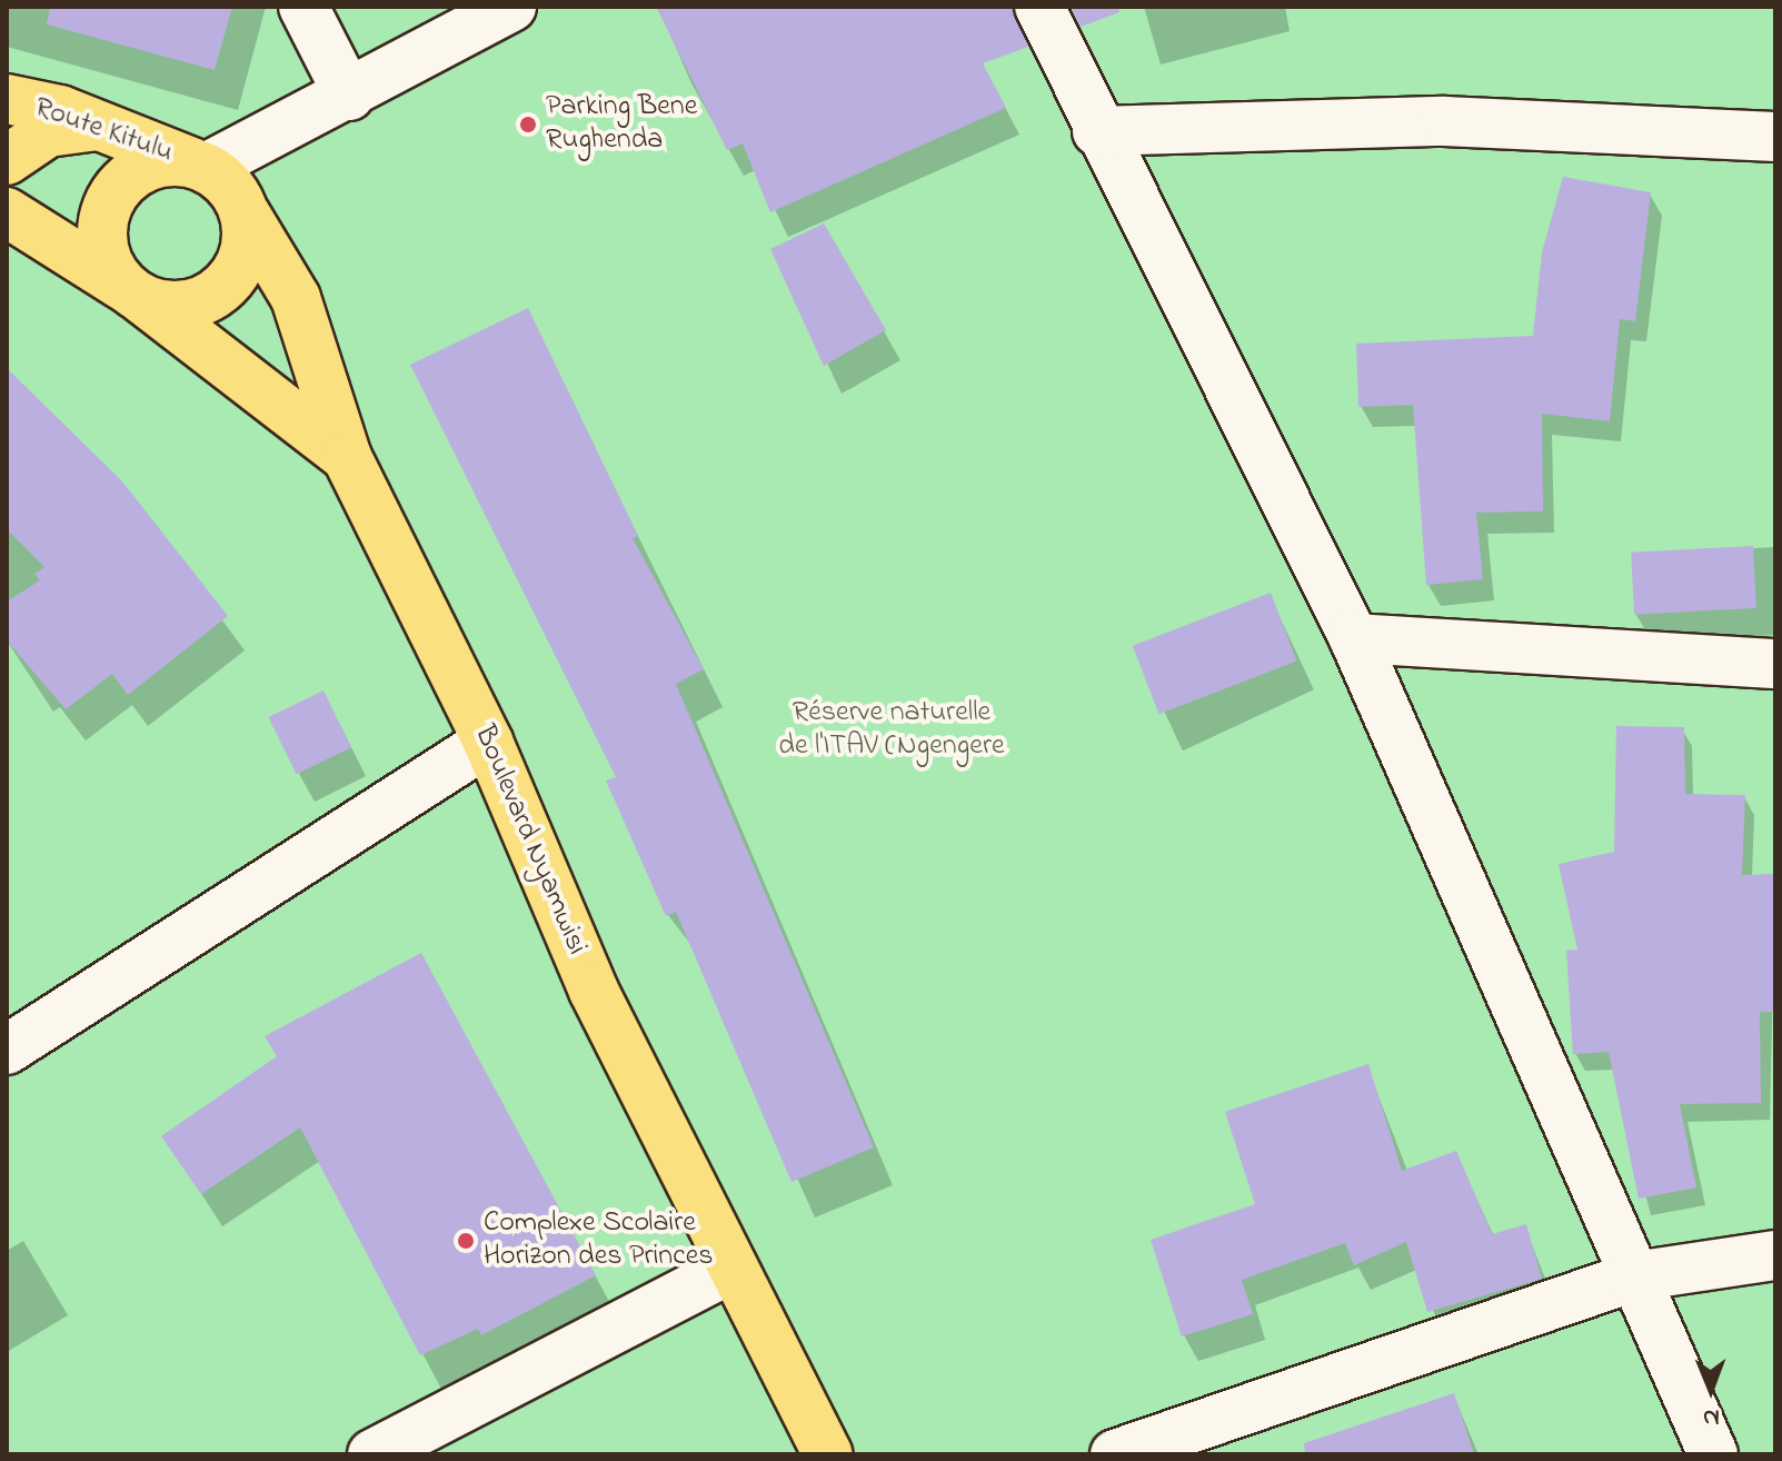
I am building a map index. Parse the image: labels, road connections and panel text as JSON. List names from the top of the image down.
{
  "streets": {
    "main road": ["Route Kitulu", "Boulevard Nyamwisi"]
  },
  "crossings": [
    ["Route Kitulu", "Boulevard Nyamwisi"]
  ],
  "parks": ["Réserve naturelle de l'ITAV (Ngengere"],
  "places": ["Parking Bene Rughenda", "Complexe Scolaire Horizon des Princes"],
  "north": "bottom"
}
